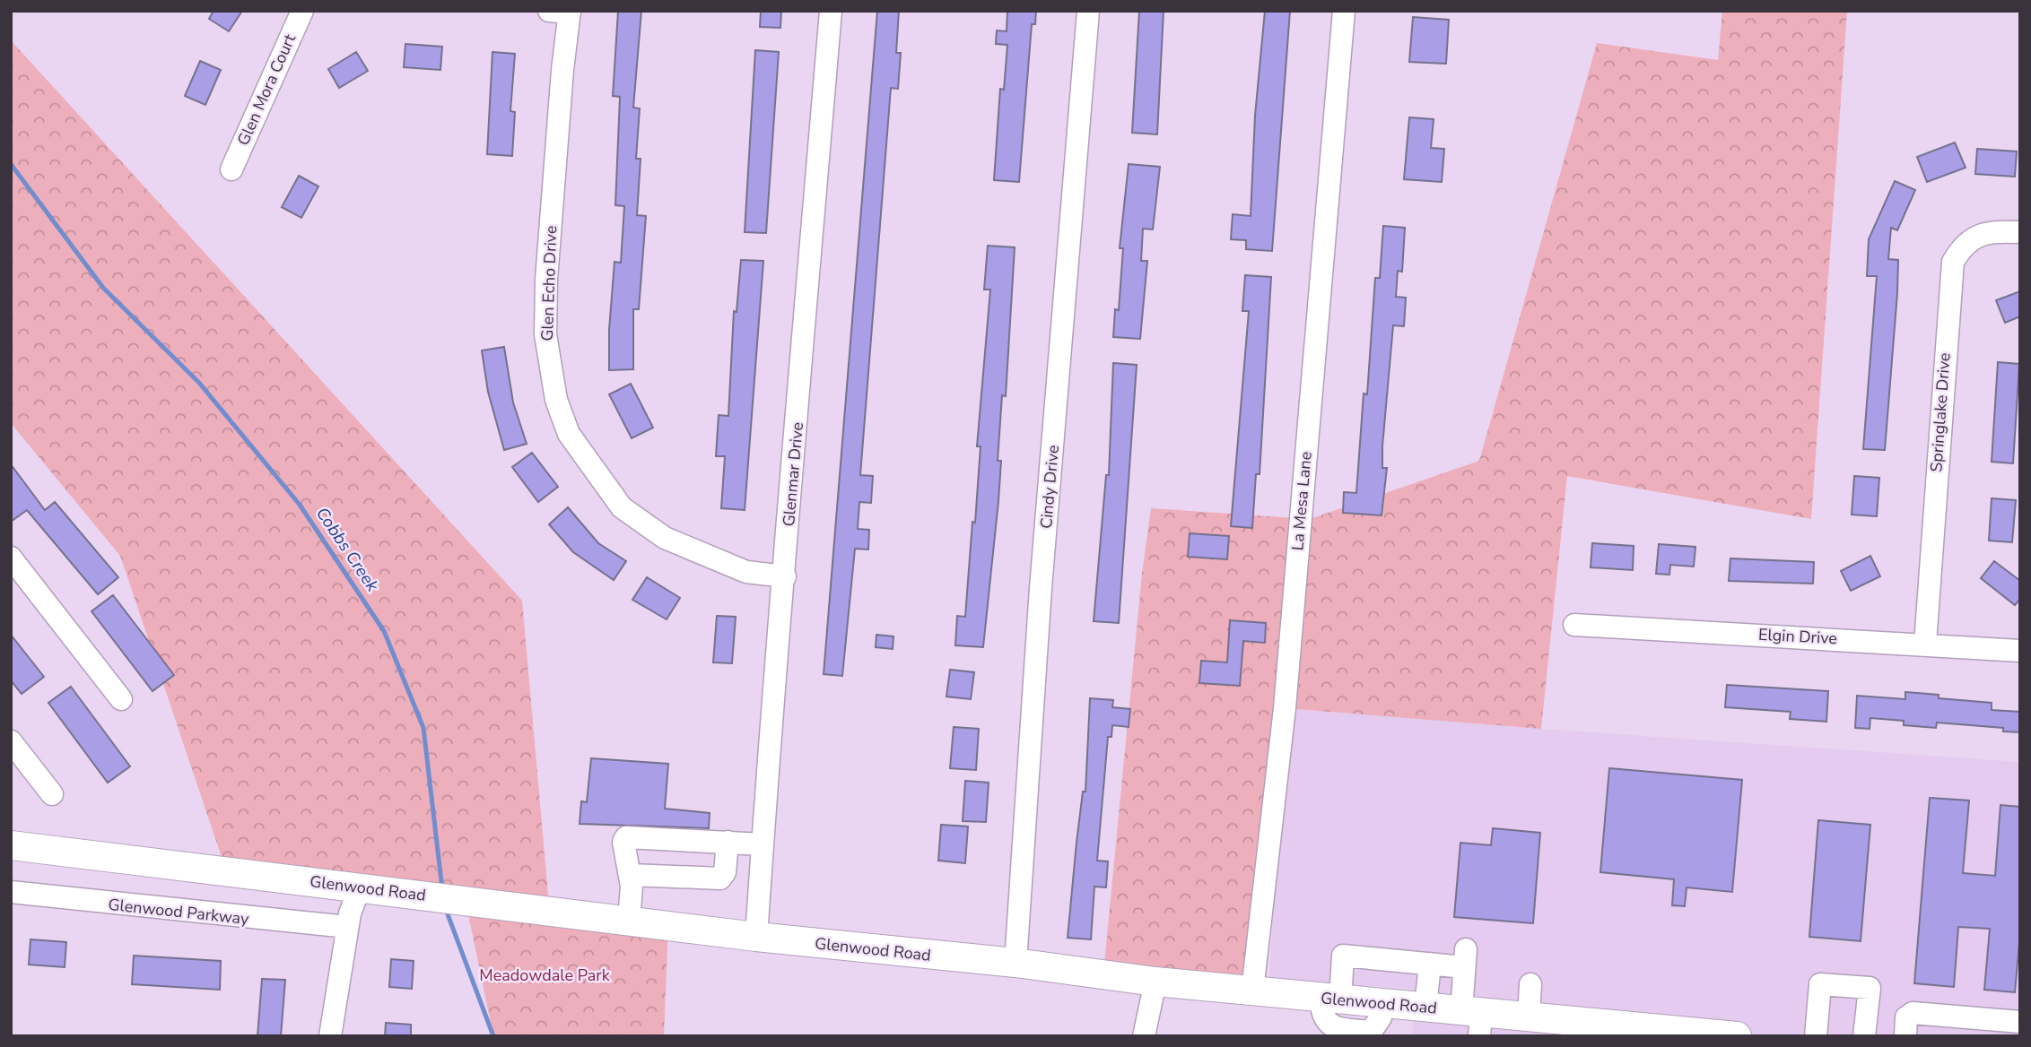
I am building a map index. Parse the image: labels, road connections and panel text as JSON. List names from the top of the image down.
{
  "streets": {
    "main road": ["Glenwood Road"],
    "street": [
      "Glen Mora Court",
      "Glen Echo Drive",
      "Springlake Drive",
      "Glenmar Drive",
      "Cindy Drive",
      "La Mesa Lane",
      "Elgin Drive",
      "Glenwood Parkway"
    ]
  },
  "crossings": [
    ["Glen Echo Drive", "Glenmar Drive"],
    ["Springlake Drive", "Elgin Drive"],
    ["Glenmar Drive", "Glenwood Road"],
    ["Cindy Drive", "Glenwood Road"],
    ["La Mesa Lane", "Glenwood Road"]
  ],
  "water": ["Cobbs Creek"],
  "parks": ["Meadowdale Park"]
}
